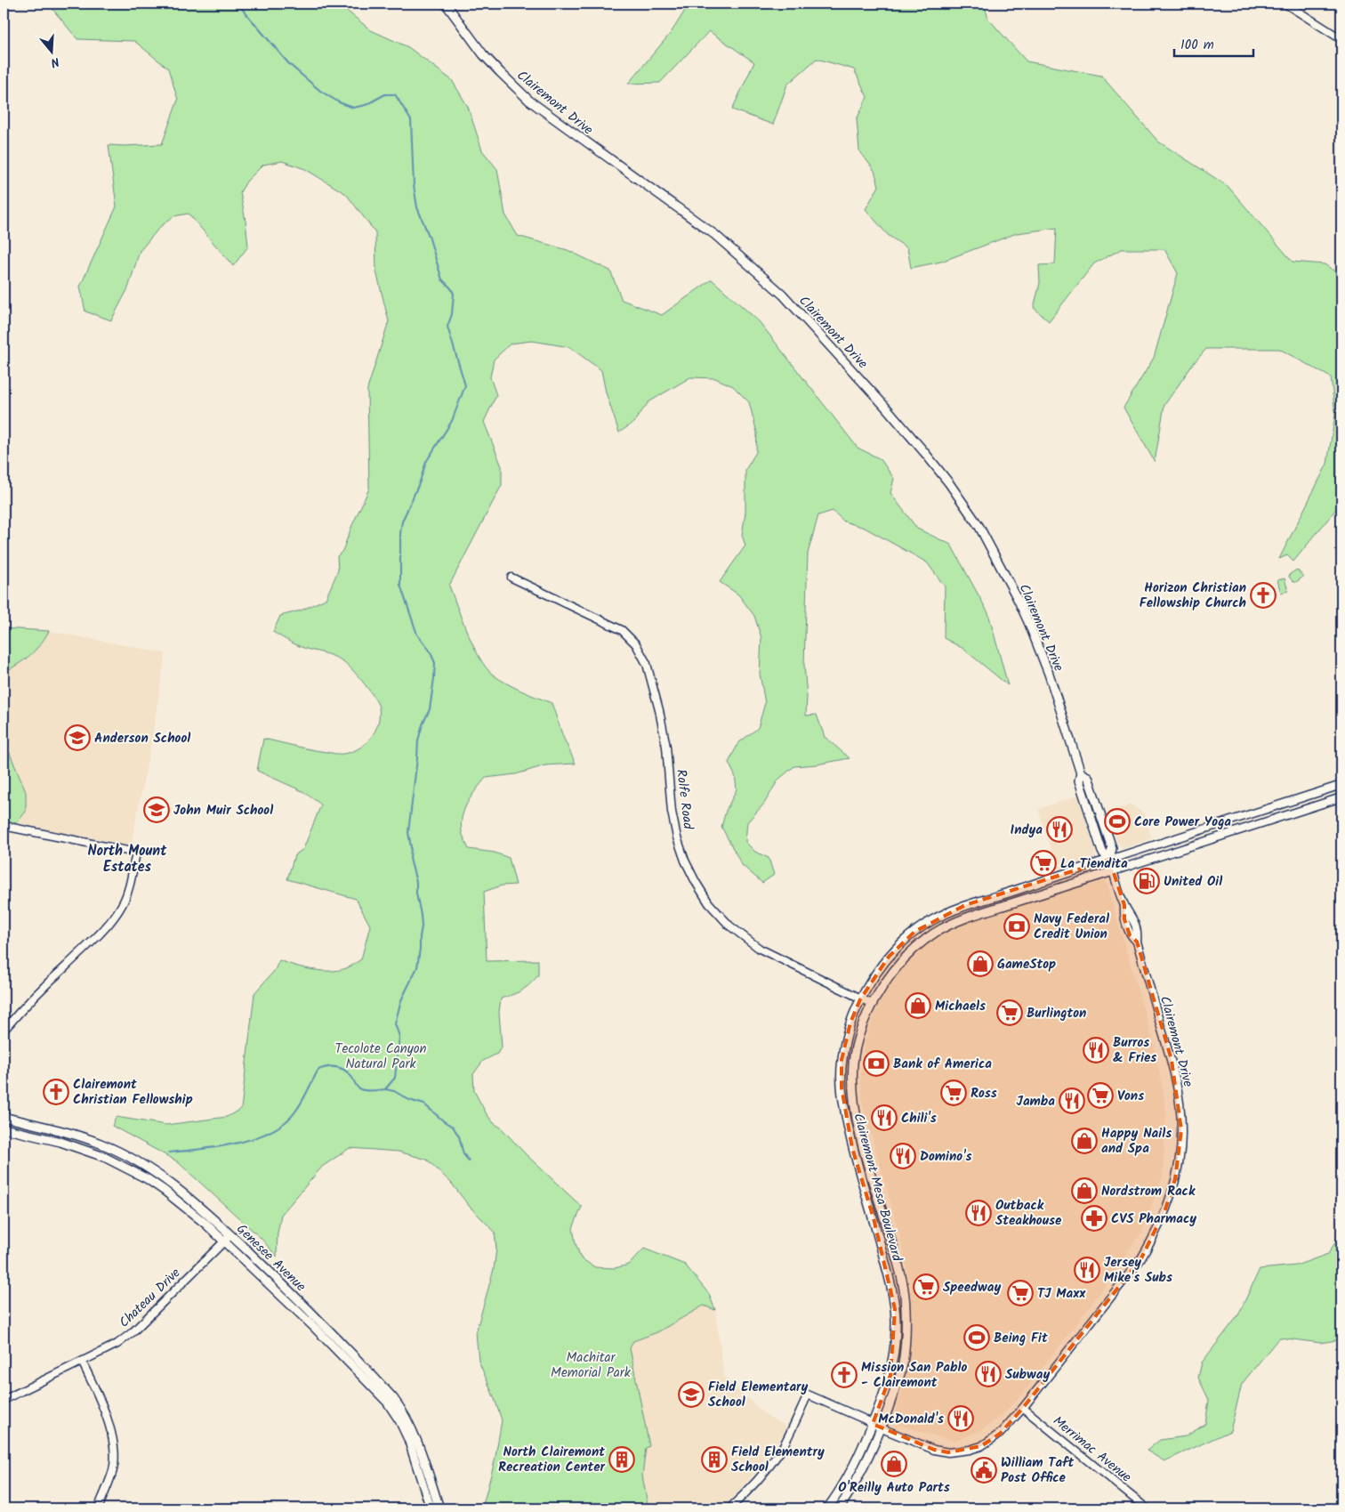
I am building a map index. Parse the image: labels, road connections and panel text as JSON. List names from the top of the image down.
{
  "streets": {
    "main road": ["Clairemont Drive", "Clairemont Mesa Boulevard", "Genesee Avenue"],
    "street": ["Rolfe Road", "Chateau Drive", "Merrimac Avenue"]
  },
  "crossings": [
    ["Clairemont Drive", "Clairemont Mesa Boulevard"],
    ["Clairemont Drive", "Merrimac Avenue"],
    ["Rolfe Road", "Clairemont Mesa Boulevard"],
    ["Genesee Avenue", "Chateau Drive"]
  ],
  "districts": ["North Mount Estates"],
  "parks": ["Tecolote Canyon Natural Park", "Machitar Memorial Park"],
  "places": {
    "church": ["Horizon Christian Fellowship Church", "Clairemont Christian Fellowship", "Mission San Pablo - Clairemont"],
    "school or university": ["Anderson School", "John Muir School", "Field Elementary School"],
    "sports": ["Core Power Yoga", "Being Fit"],
    "restaurant": [
      "Indya",
      "Burros & Fries",
      "Jamba",
      "Chili's",
      "Domino's",
      "Outback Steakhouse",
      "Jersey Mike's Subs",
      "Subway",
      "McDonald's"
    ],
    "supermarket": [
      "La Tiendita",
      "Burlington",
      "Ross",
      "Vons",
      "Speedway",
      "TJ Maxx"
    ],
    "fuel station": ["United Oil"],
    "bank": ["Navy Federal Credit Union", "Bank of America"],
    "shop": [
      "GameStop",
      "Michaels",
      "Happy Nails and Spa",
      "Nordstrom Rack",
      "O'Reilly Auto Parts"
    ],
    "pharmacy": ["CVS Pharmacy"],
    "building": ["North Clairemont Recreation Center", "Field Elementry School"],
    "public building": ["William Taft Post Office"]
  },
  "scale_bar": "100 m",
  "north": "bottom"
}
